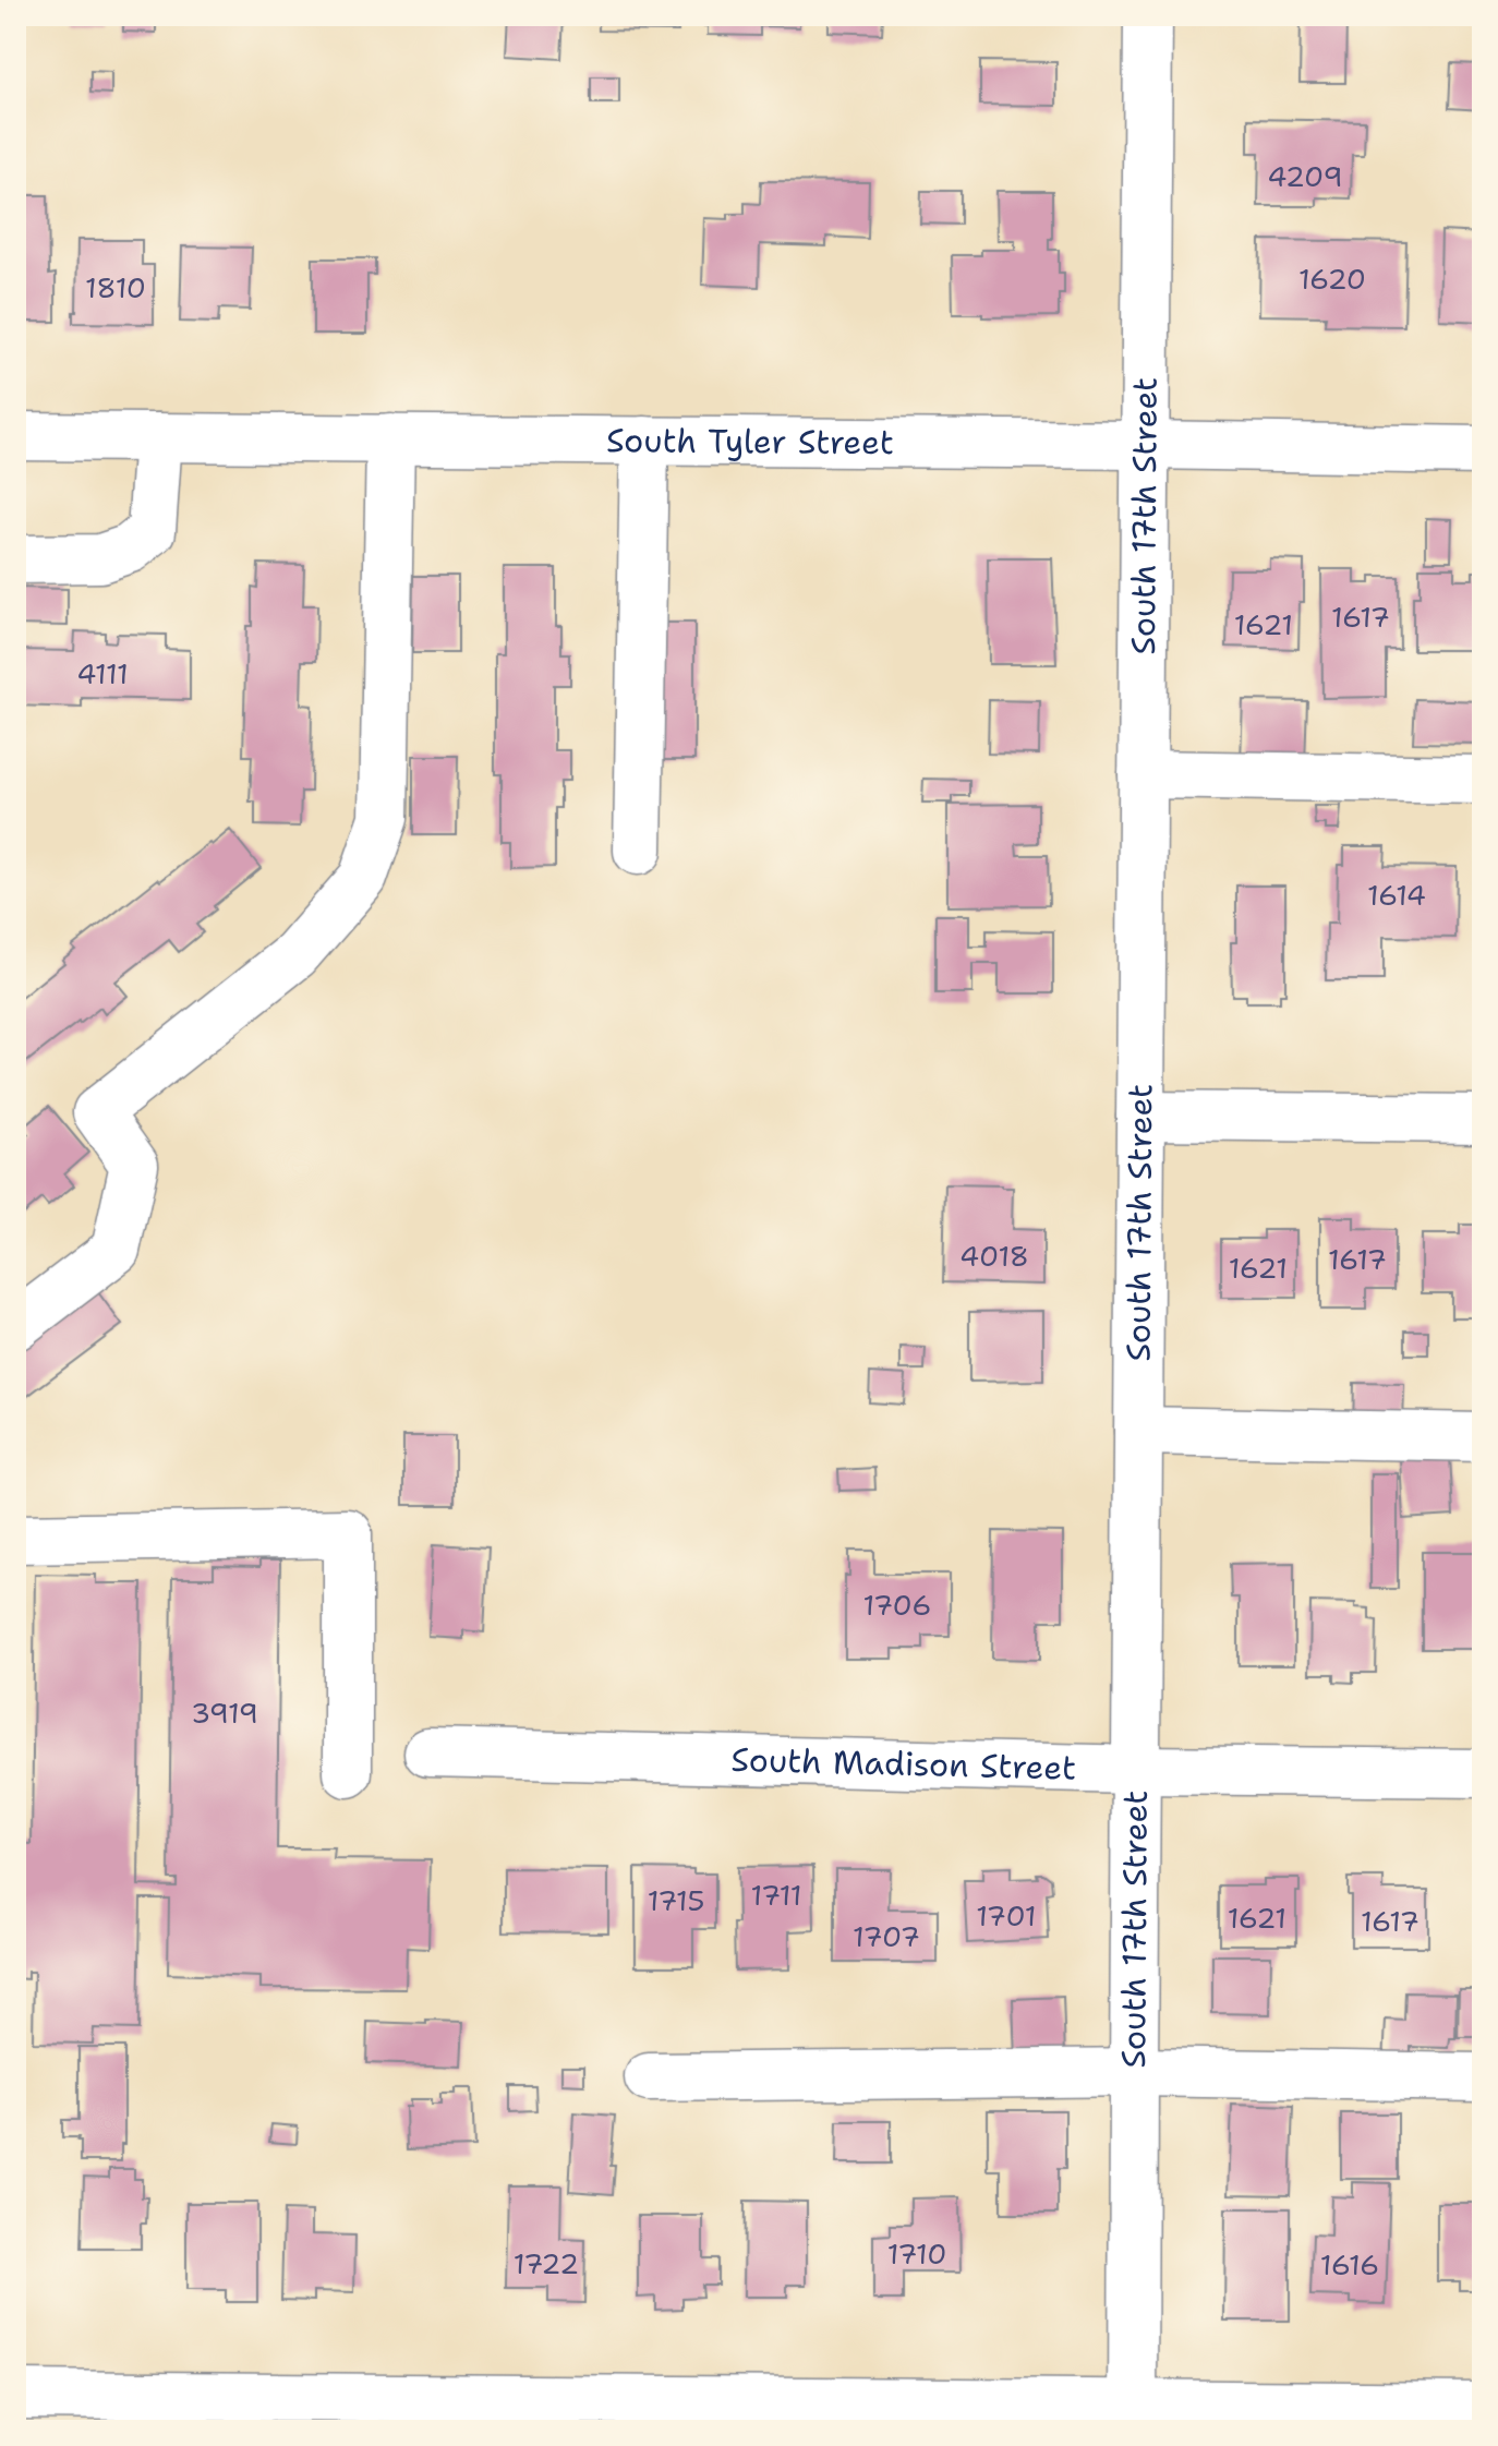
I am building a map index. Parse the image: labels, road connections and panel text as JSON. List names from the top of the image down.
{
  "streets": {
    "street": ["South Tyler Street", "South 17th Street", "South Madison Street"]
  },
  "crossings": [
    ["South Tyler Street", "South 17th Street"],
    ["South 17th Street", "South Madison Street"]
  ],
  "house_numbers": [
    "4209",
    "1620",
    "1810",
    "1617",
    "1621",
    "4111",
    "1614",
    "4018",
    "1617",
    "1621",
    "1706",
    "3919",
    "1711",
    "1715",
    "1701",
    "1621",
    "1617",
    "1707",
    "1710",
    "1722",
    "1616"
  ]
}
